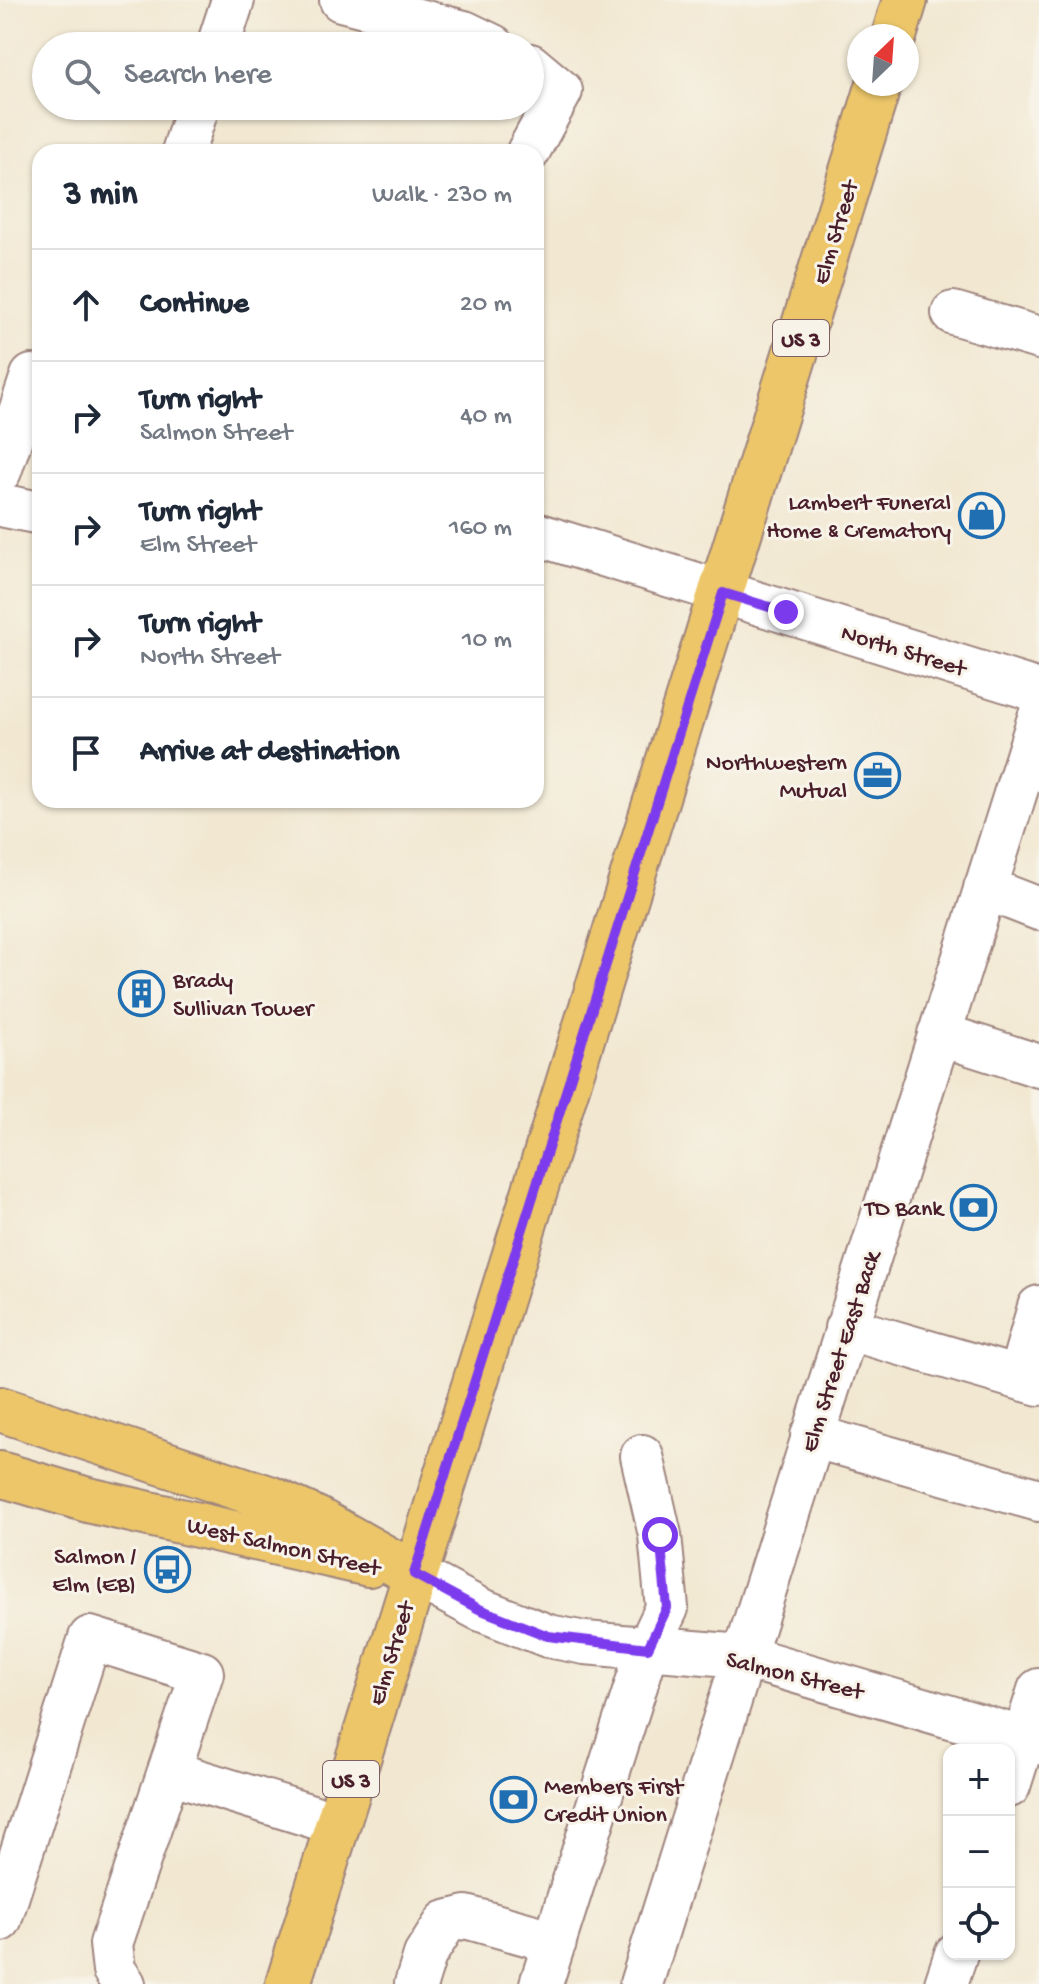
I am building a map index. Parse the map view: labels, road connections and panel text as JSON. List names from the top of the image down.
{
  "streets": {
    "main road": ["Elm Street", "US 3", "West Salmon Street"],
    "street": ["North Street", "Elm Street East Back", "Salmon Street"]
  },
  "crossings": [
    ["Elm Street", "North Street"],
    ["Elm Street", "West Salmon Street"],
    ["Elm Street", "Salmon Street"],
    ["Elm Street East Back", "Salmon Street"],
    ["West Salmon Street", "Salmon Street"]
  ],
  "places": {
    "shop": ["Lambert Funeral Home & Crematory"],
    "office": ["Northwestern Mutual"],
    "building": ["Brady Sullivan Tower"],
    "bank": ["TD Bank", "Members First Credit Union"],
    "bus stop": ["Salmon / Elm (EB)"]
  },
  "north": "top right",
  "page": {
    "search": "Search here",
    "heading": ["3 min", "Walk · 230 m"],
    "list": [
      ["Continue", "20 m"],
      ["Turn right", "Salmon Street", "40 m"],
      ["Turn right", "Elm Street", "160 m"],
      ["Turn right", "North Street", "10 m"],
      "Arrive at destination"
    ],
    "map_buttons": ["+", "−"]
  }
}
